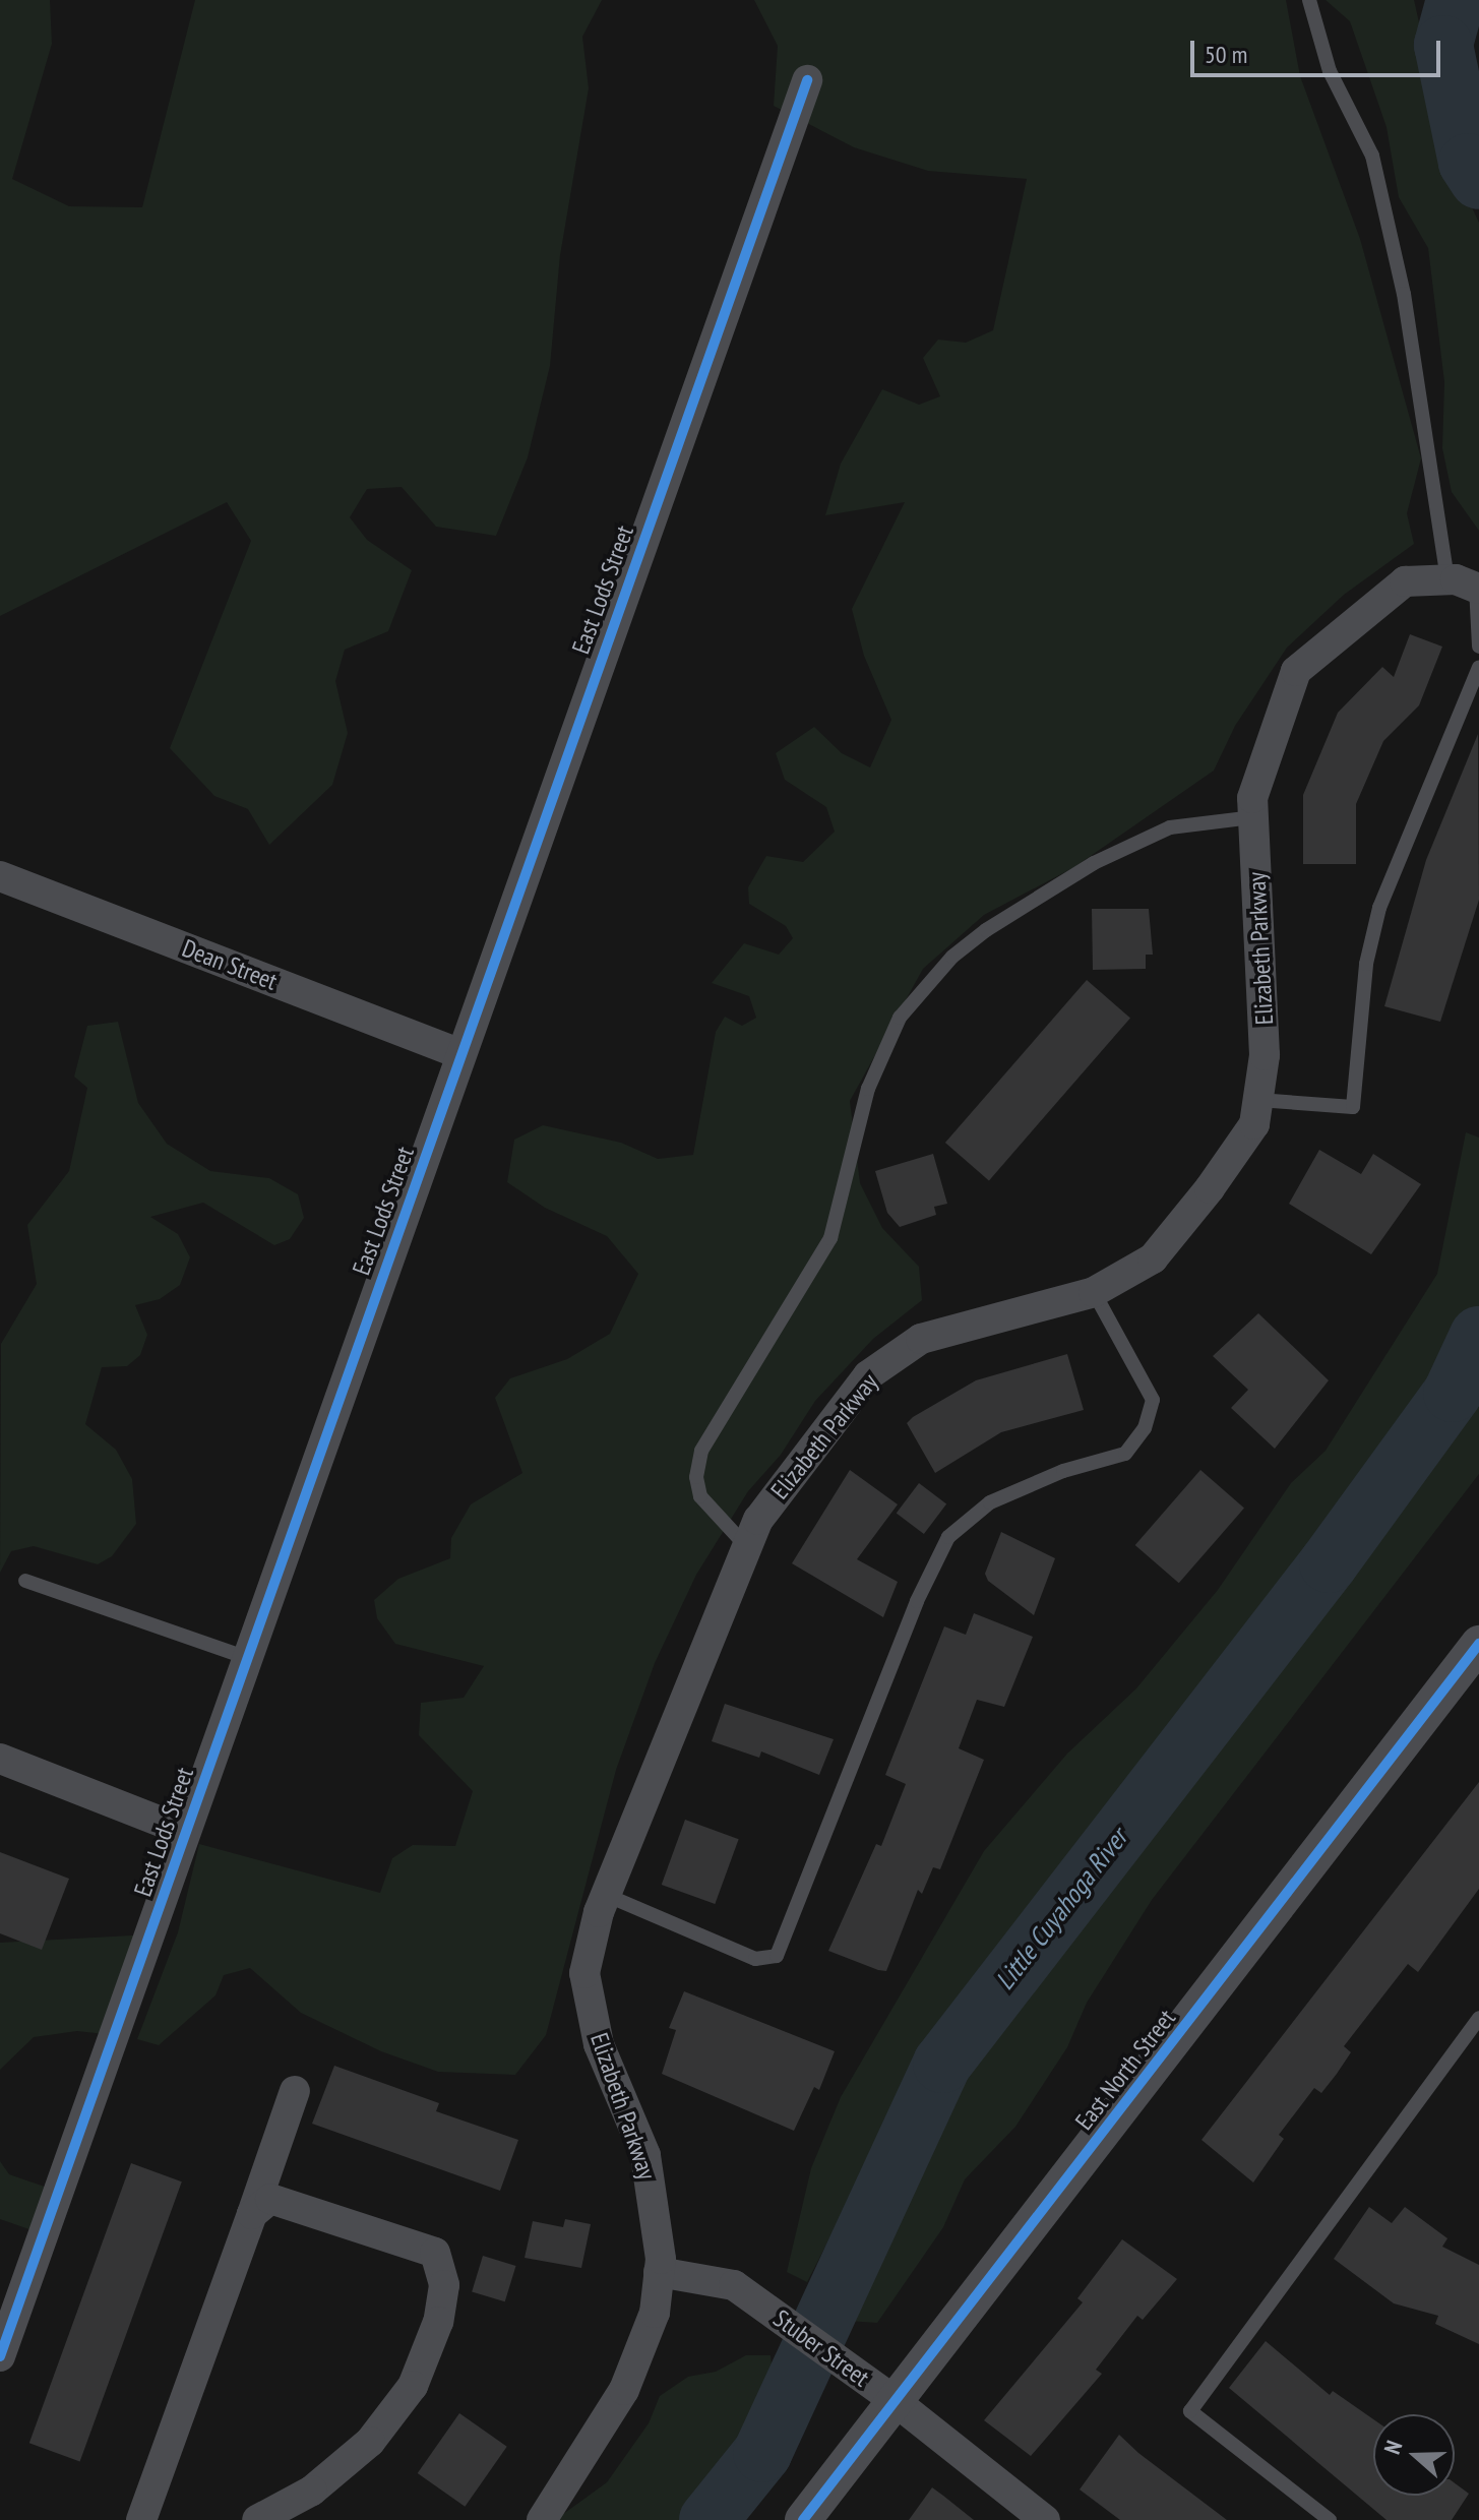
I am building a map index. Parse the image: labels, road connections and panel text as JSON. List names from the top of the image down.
{
  "streets": {
    "street": [
      "East Lods Street",
      "Elizabeth Parkway",
      "Dean Street",
      "East North Street",
      "Stuber Street"
    ]
  },
  "crossings": [
    ["East Lods Street", "Dean Street"],
    ["Elizabeth Parkway", "Stuber Street"],
    ["East North Street", "Stuber Street"]
  ],
  "water": ["Little Cuyahoga River"],
  "scale_bar": "50 m",
  "north": "left"
}
